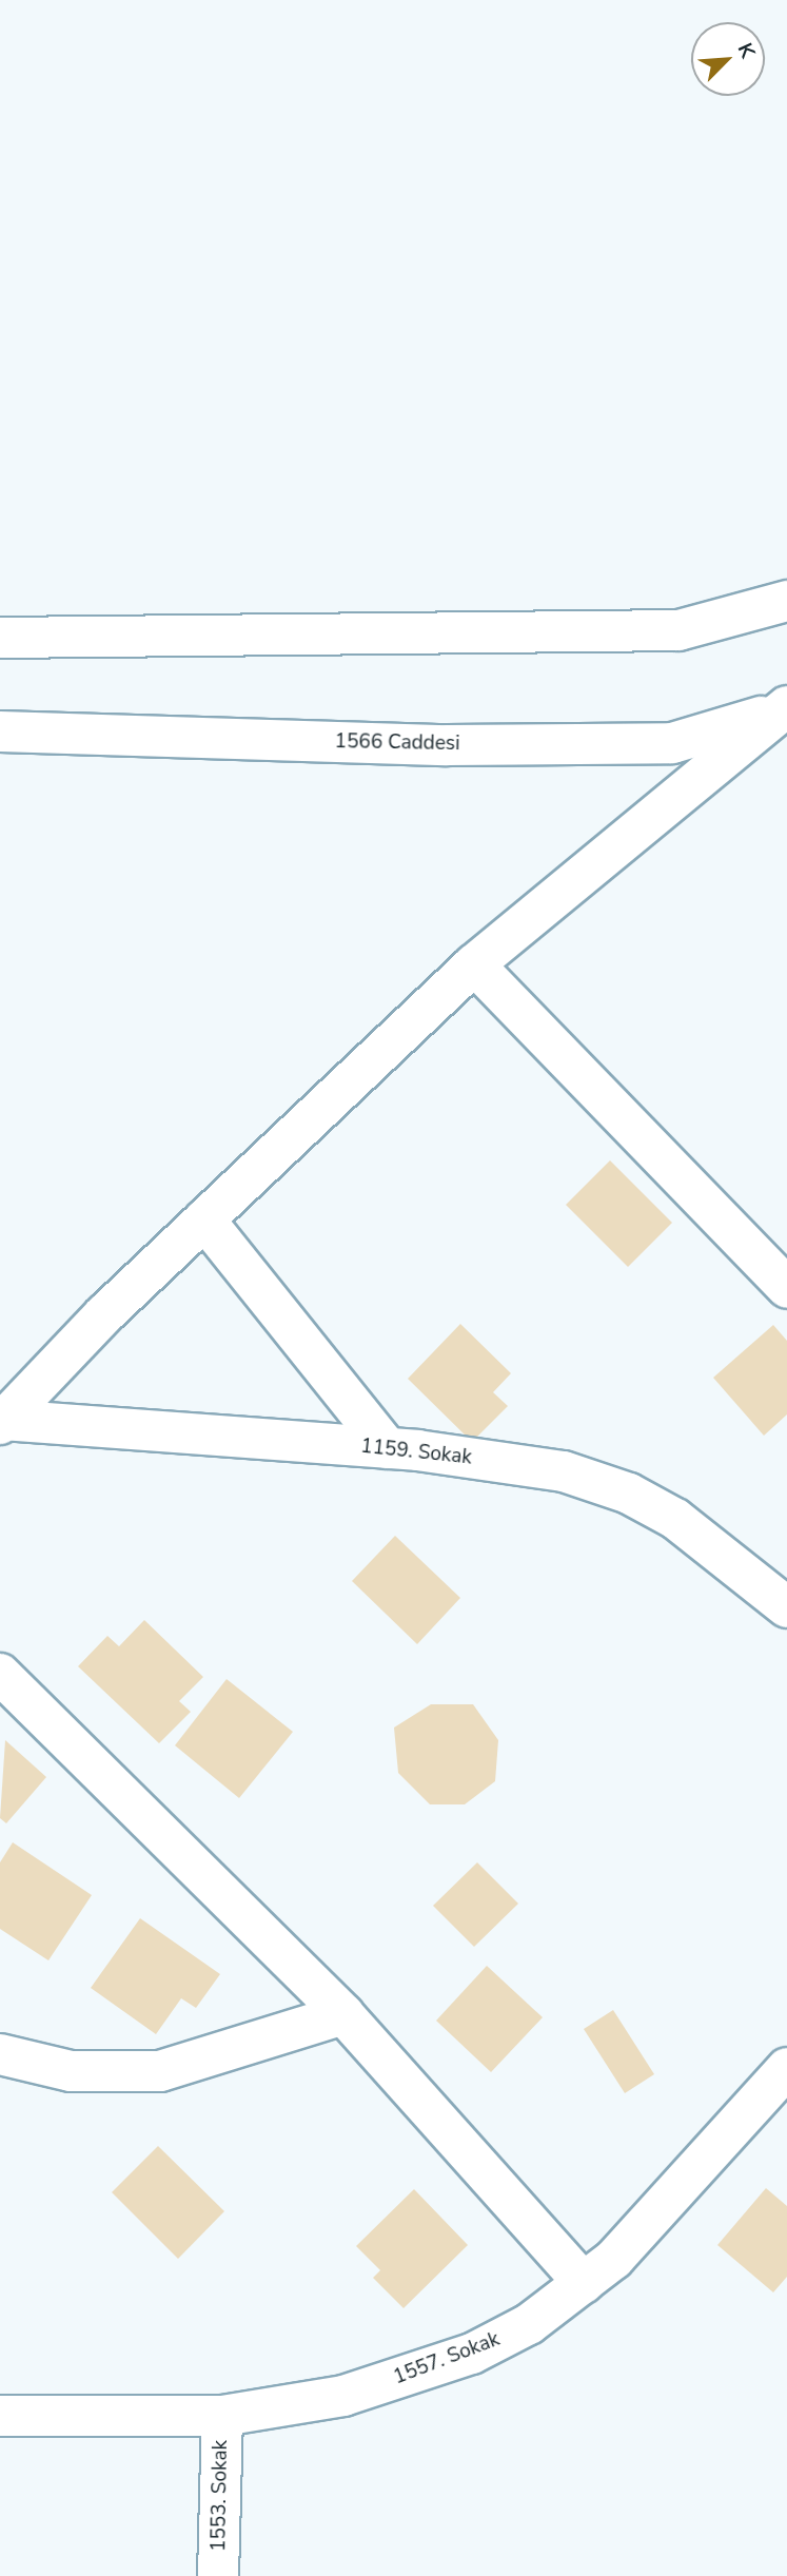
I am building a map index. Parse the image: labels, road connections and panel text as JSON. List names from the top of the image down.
{
  "streets": {
    "street": [
      "1566 Caddesi",
      "1159. Sokak",
      "1557. Sokak",
      "1553. Sokak"
    ]
  },
  "crossings": [
    ["1557. Sokak", "1553. Sokak"]
  ],
  "north": "top right"
}
